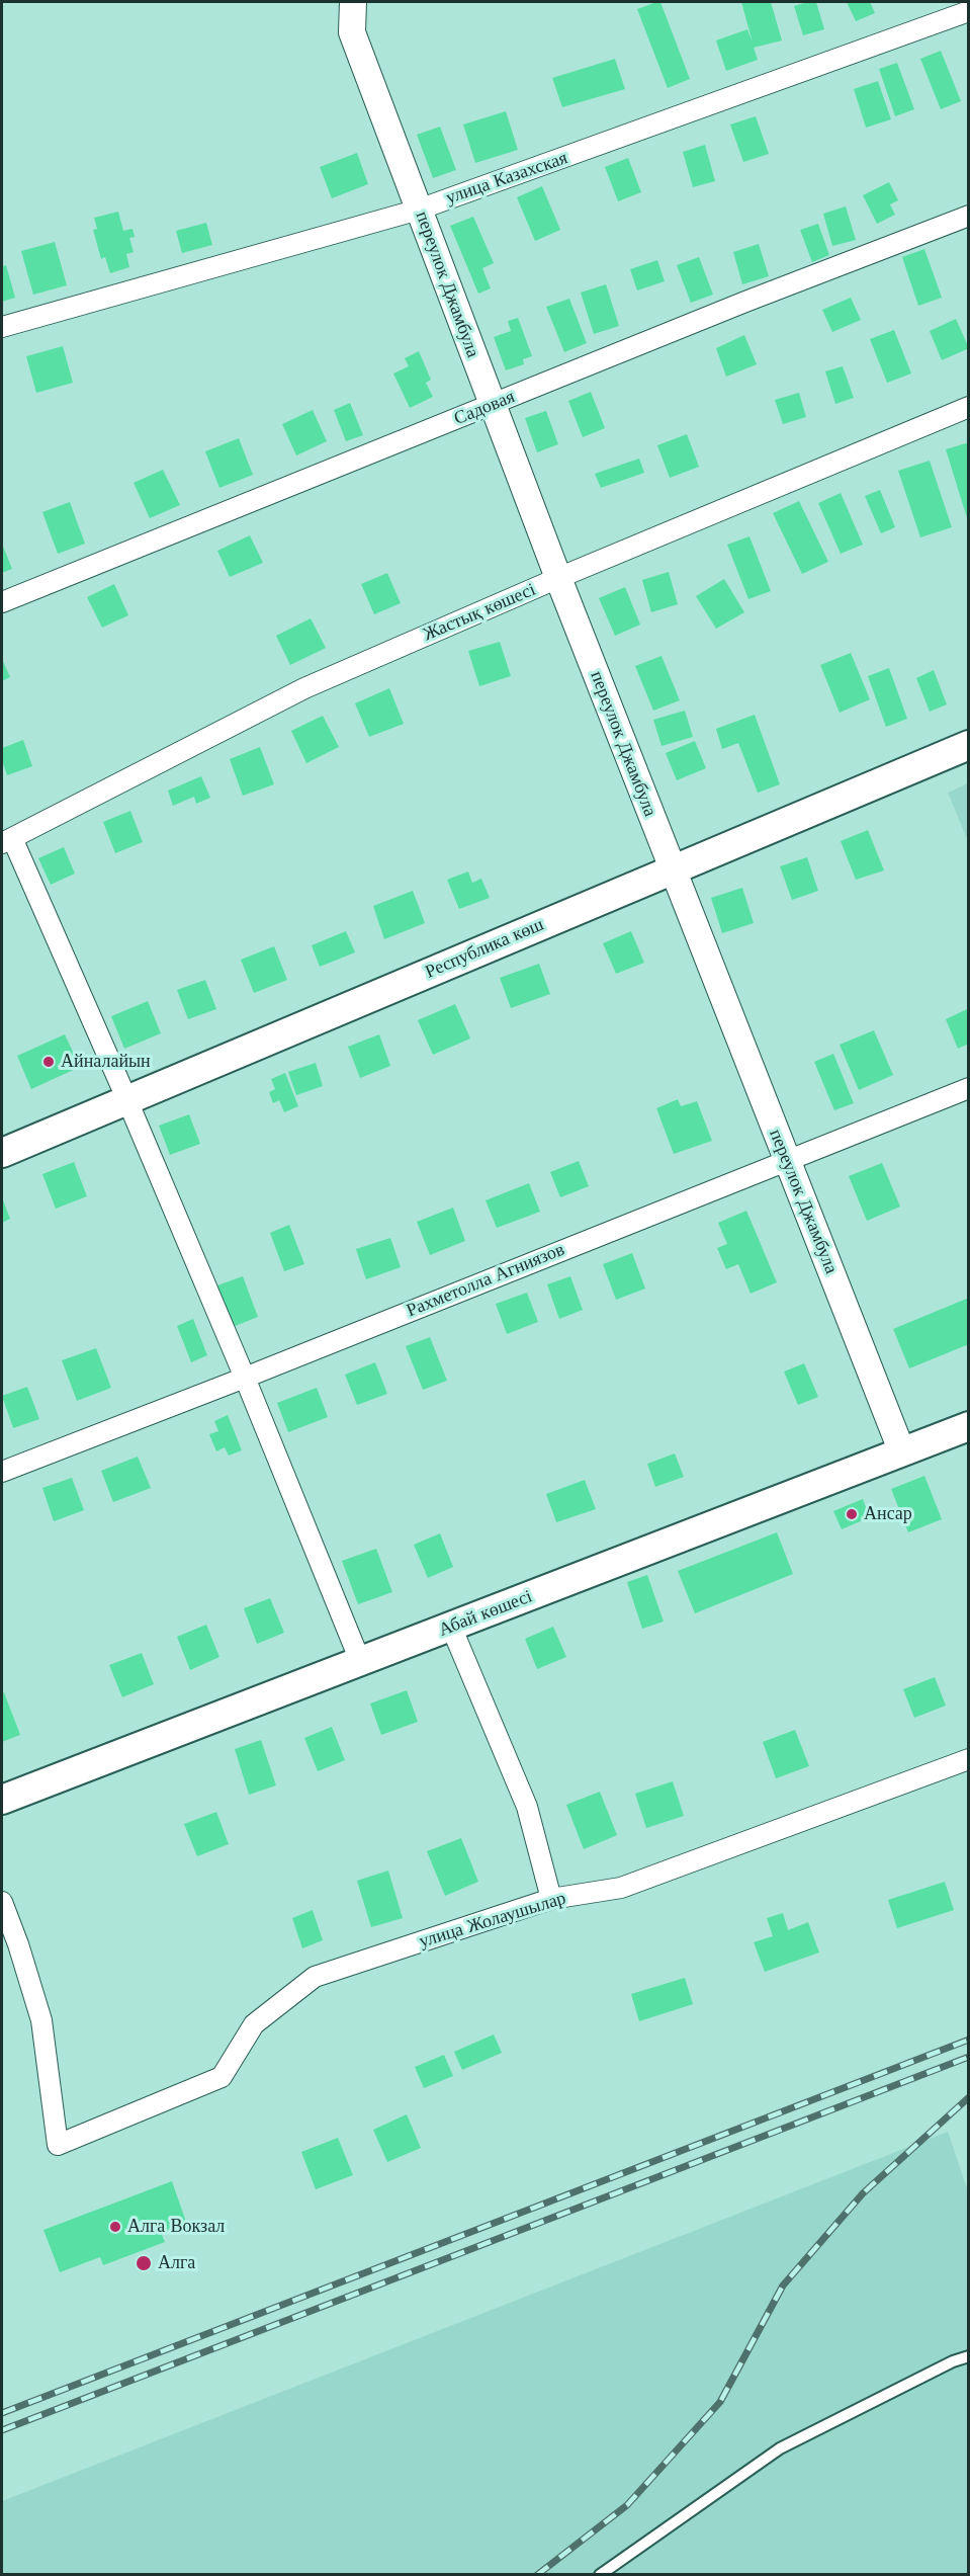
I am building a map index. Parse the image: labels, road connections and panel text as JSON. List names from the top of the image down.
{
  "streets": {
    "main road": ["Республика көш", "Абай көшесі"],
    "street": [
      "улица Казахская",
      "переулок Джамбула",
      "Садовая",
      "Жастық көшесі",
      "Рахметолла Агниязов",
      "улица Жолаушылар"
    ]
  },
  "crossings": [
    ["улица Казахская", "переулок Джамбула"],
    ["переулок Джамбула", "Садовая"],
    ["переулок Джамбула", "Жастық көшесі"],
    ["переулок Джамбула", "Республика көш"],
    ["переулок Джамбула", "Рахметолла Агниязов"],
    ["переулок Джамбула", "Абай көшесі"]
  ],
  "places": [
    "Айналайын",
    "Ансар",
    "Алга Вокзал",
    "Алга"
  ]
}
